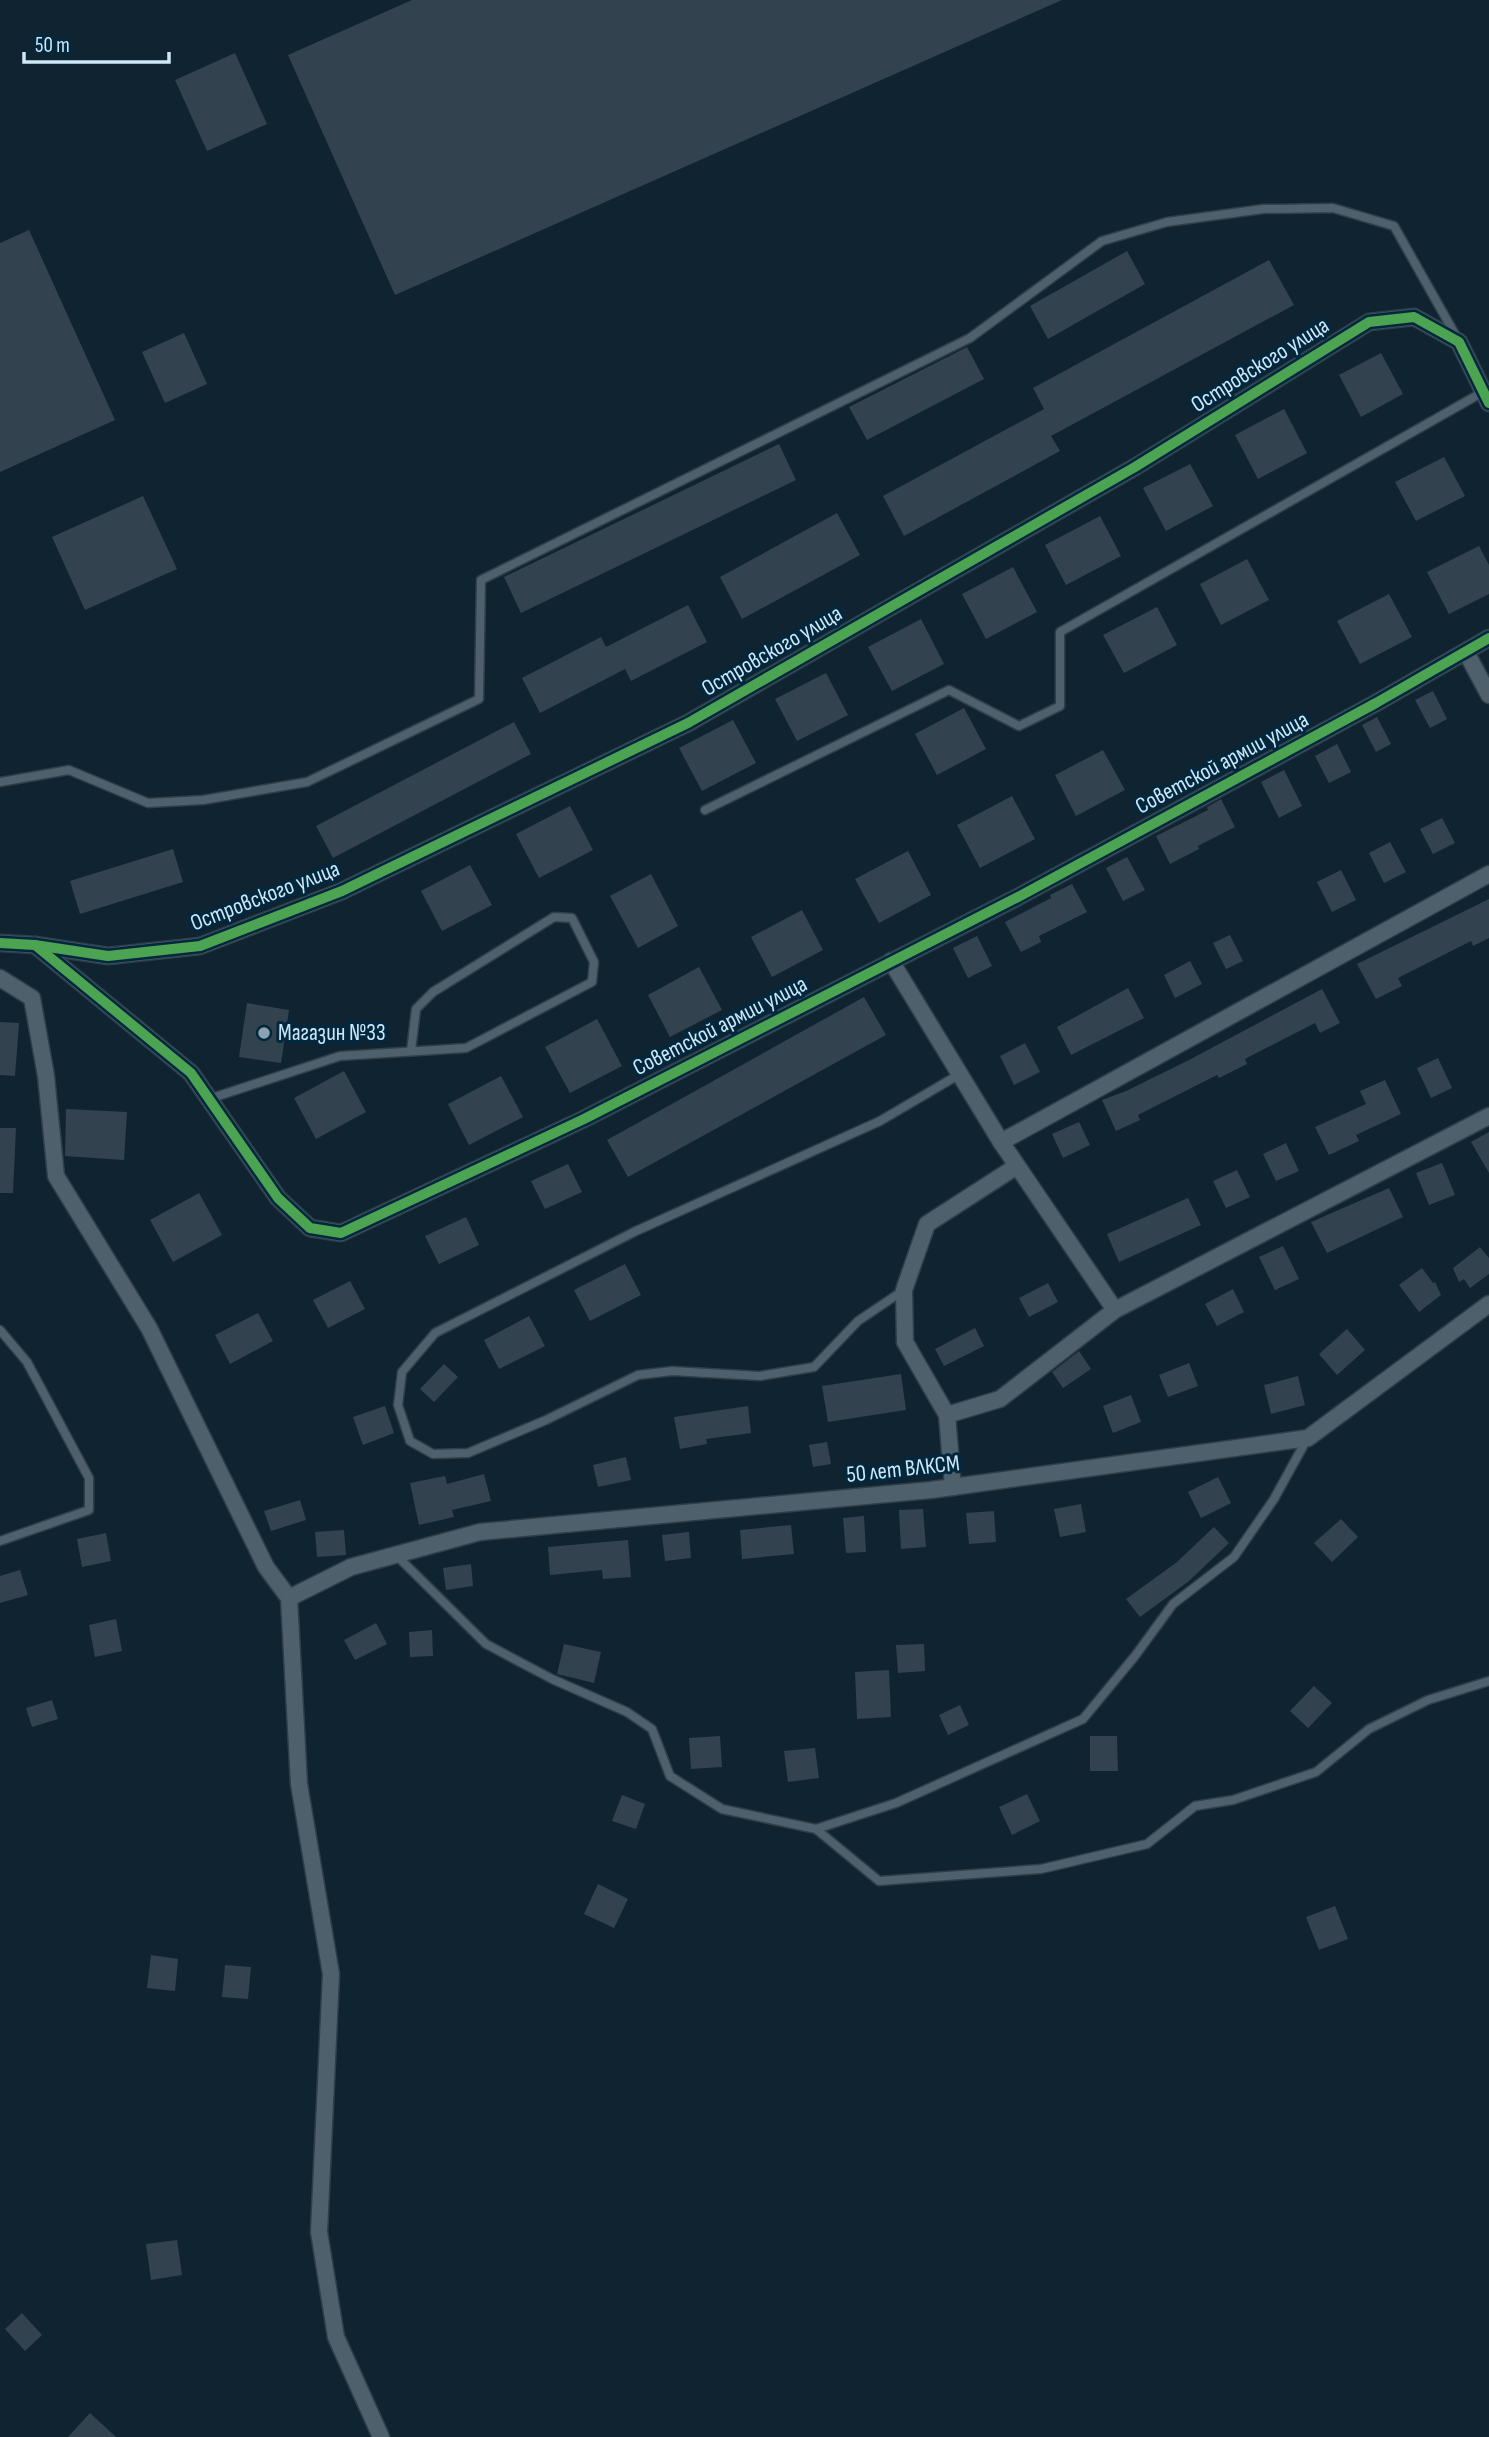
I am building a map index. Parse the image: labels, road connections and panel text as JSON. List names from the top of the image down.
{
  "streets": {
    "street": ["Островского улица", "Советской армии улица", "50 лет ВЛКСМ"]
  },
  "crossings": [
    ["Островского улица", "Советской армии улица"]
  ],
  "places": ["Магазин №33"],
  "scale_bar": "50 m"
}
